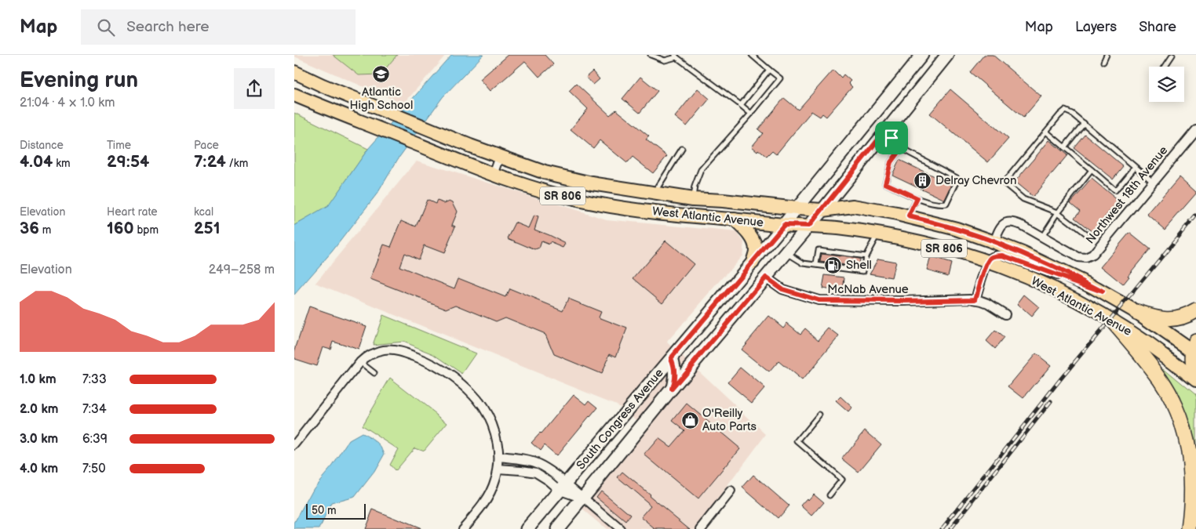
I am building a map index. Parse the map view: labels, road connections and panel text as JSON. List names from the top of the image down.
{
  "streets": {
    "main road": ["SR 806", "West Atlantic Avenue", "South Congress Avenue"],
    "street": ["Northwest 18th Avenue", "McNab Avenue"]
  },
  "crossings": [
    ["Northwest 18th Avenue", "West Atlantic Avenue"],
    ["West Atlantic Avenue", "South Congress Avenue"],
    ["McNab Avenue", "South Congress Avenue"]
  ],
  "places": {
    "school or university": ["Atlantic High School"],
    "building": ["Delray Chevron"],
    "fuel station": ["Shell"],
    "shop": ["O'Reilly Auto Parts"]
  },
  "scale_bar": "50 m",
  "page": {
    "header": "Map",
    "search": "Search here",
    "nav": ["Map", "Layers", "Share"],
    "heading": ["Evening run", "21:04 · 4 × 1.0 km"],
    "stats": [
      ["Distance", "4.04 km"],
      ["Time", "29:54"],
      ["Pace", "7:24 /km"],
      ["Elevation", "36 m"],
      ["Heart rate", "160 bpm"],
      ["kcal", "251"]
    ],
    "chart": ["Elevation", "249–258 m"],
    "list": [
      {
        "name": "1.0 km",
        "note": "7:33"
      },
      {
        "name": "2.0 km",
        "note": "7:34"
      },
      {
        "name": "3.0 km",
        "note": "6:39"
      },
      {
        "name": "4.0 km",
        "note": "7:50"
      }
    ],
    "scale": "50 m"
  }
}
